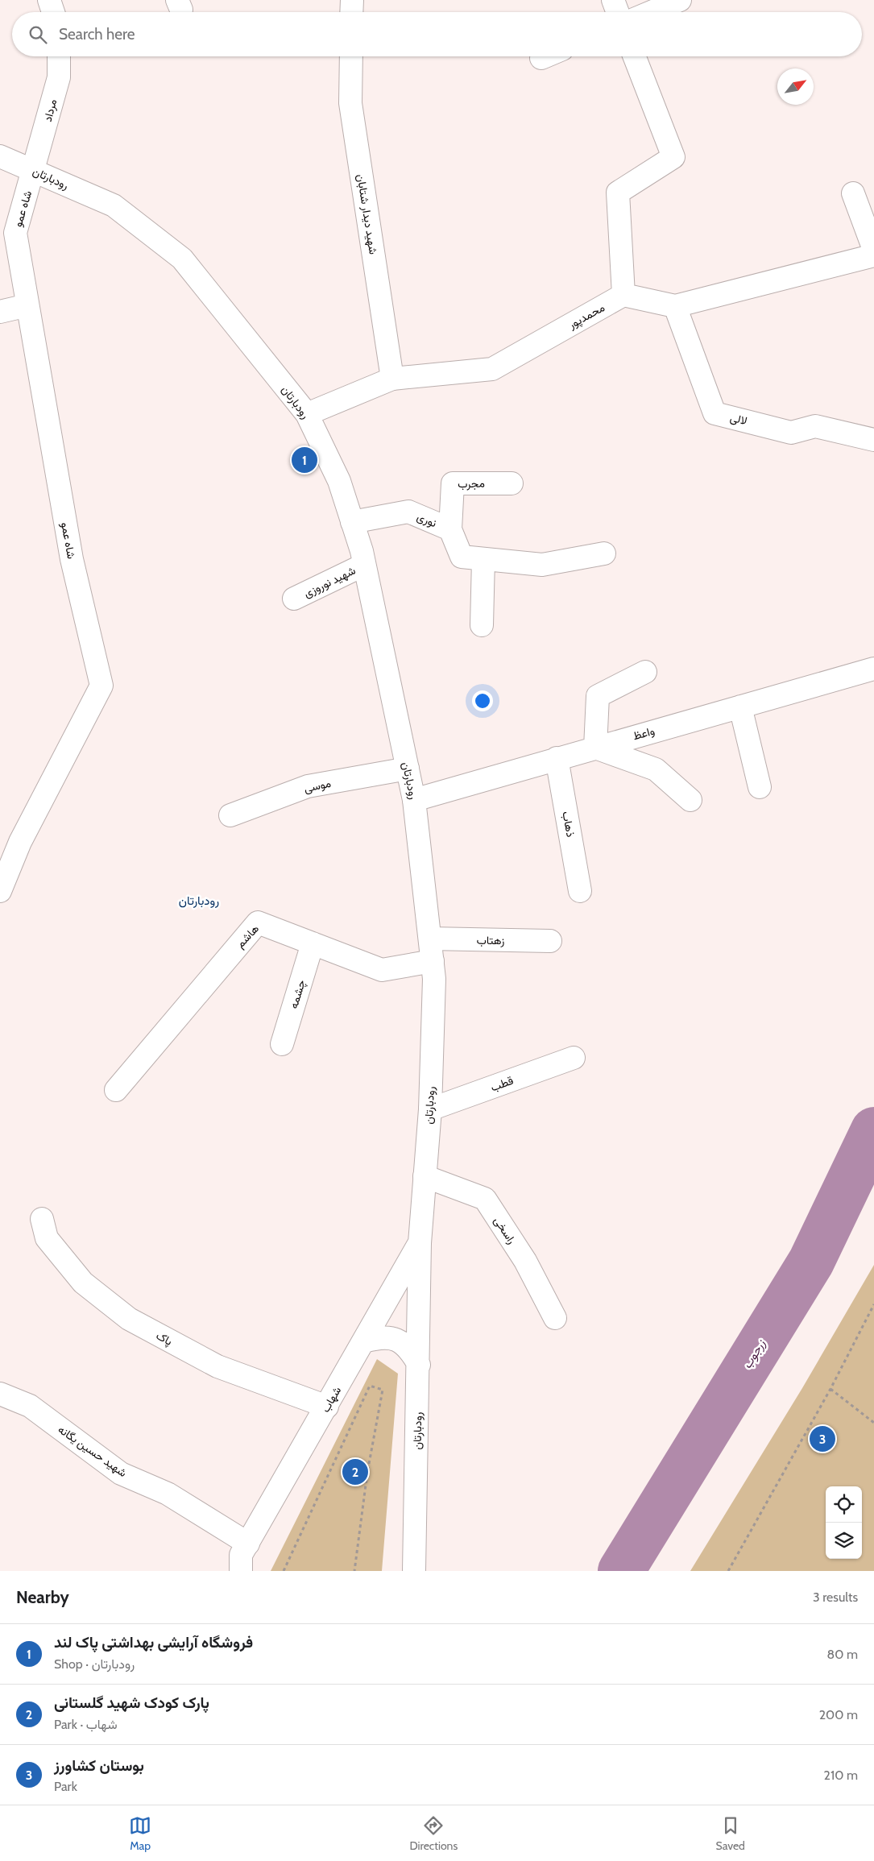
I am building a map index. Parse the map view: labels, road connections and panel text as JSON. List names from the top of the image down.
{
  "streets": {
    "street": [
      "مرداد",
      "رودبارتان",
      "شاه عمو",
      "شهید دیدار شتابان",
      "محمدپور",
      "لالی",
      "مجرب",
      "نوری",
      "شهید نوروزی",
      "واعظ",
      "موسی",
      "ذهاب",
      "هاشم",
      "زهتاب",
      "چشمه",
      "قطب",
      "راسخی",
      "پاک",
      "شهاب",
      "شهید حسین یگانه"
    ]
  },
  "crossings": [
    ["مرداد", "رودبارتان"],
    ["مرداد", "شاه عمو"],
    ["رودبارتان", "شاه عمو"],
    ["رودبارتان", "محمدپور"],
    ["رودبارتان", "نوری"],
    ["رودبارتان", "شهید نوروزی"],
    ["رودبارتان", "واعظ"],
    ["رودبارتان", "موسی"],
    ["رودبارتان", "هاشم"],
    ["رودبارتان", "زهتاب"],
    ["رودبارتان", "قطب"],
    ["رودبارتان", "راسخی"],
    ["رودبارتان", "شهاب"],
    ["شهید دیدار شتابان", "محمدپور"],
    ["مجرب", "نوری"],
    ["واعظ", "ذهاب"],
    ["هاشم", "چشمه"],
    ["پاک", "شهاب"],
    ["شهاب", "شهید حسین یگانه"]
  ],
  "districts": ["رودبارتان"],
  "water": ["زرجوب"],
  "north": "top right",
  "page": {
    "search": "Search here",
    "pins": ["1", "3", "2"],
    "heading": ["Nearby", "3 results"],
    "list": [
      {
        "mark": "1",
        "name": "فروشگاه آرایشی بهداشتی پاک لند",
        "note": "Shop · رودبارتان",
        "value": "80 m"
      },
      {
        "mark": "2",
        "name": "پارک کودک شهید گلستانی",
        "note": "Park · شهاب",
        "value": "200 m"
      },
      {
        "mark": "3",
        "name": "بوستان کشاورز",
        "note": "Park",
        "value": "210 m"
      }
    ],
    "nav": ["Map", "Directions", "Saved"]
  }
}
